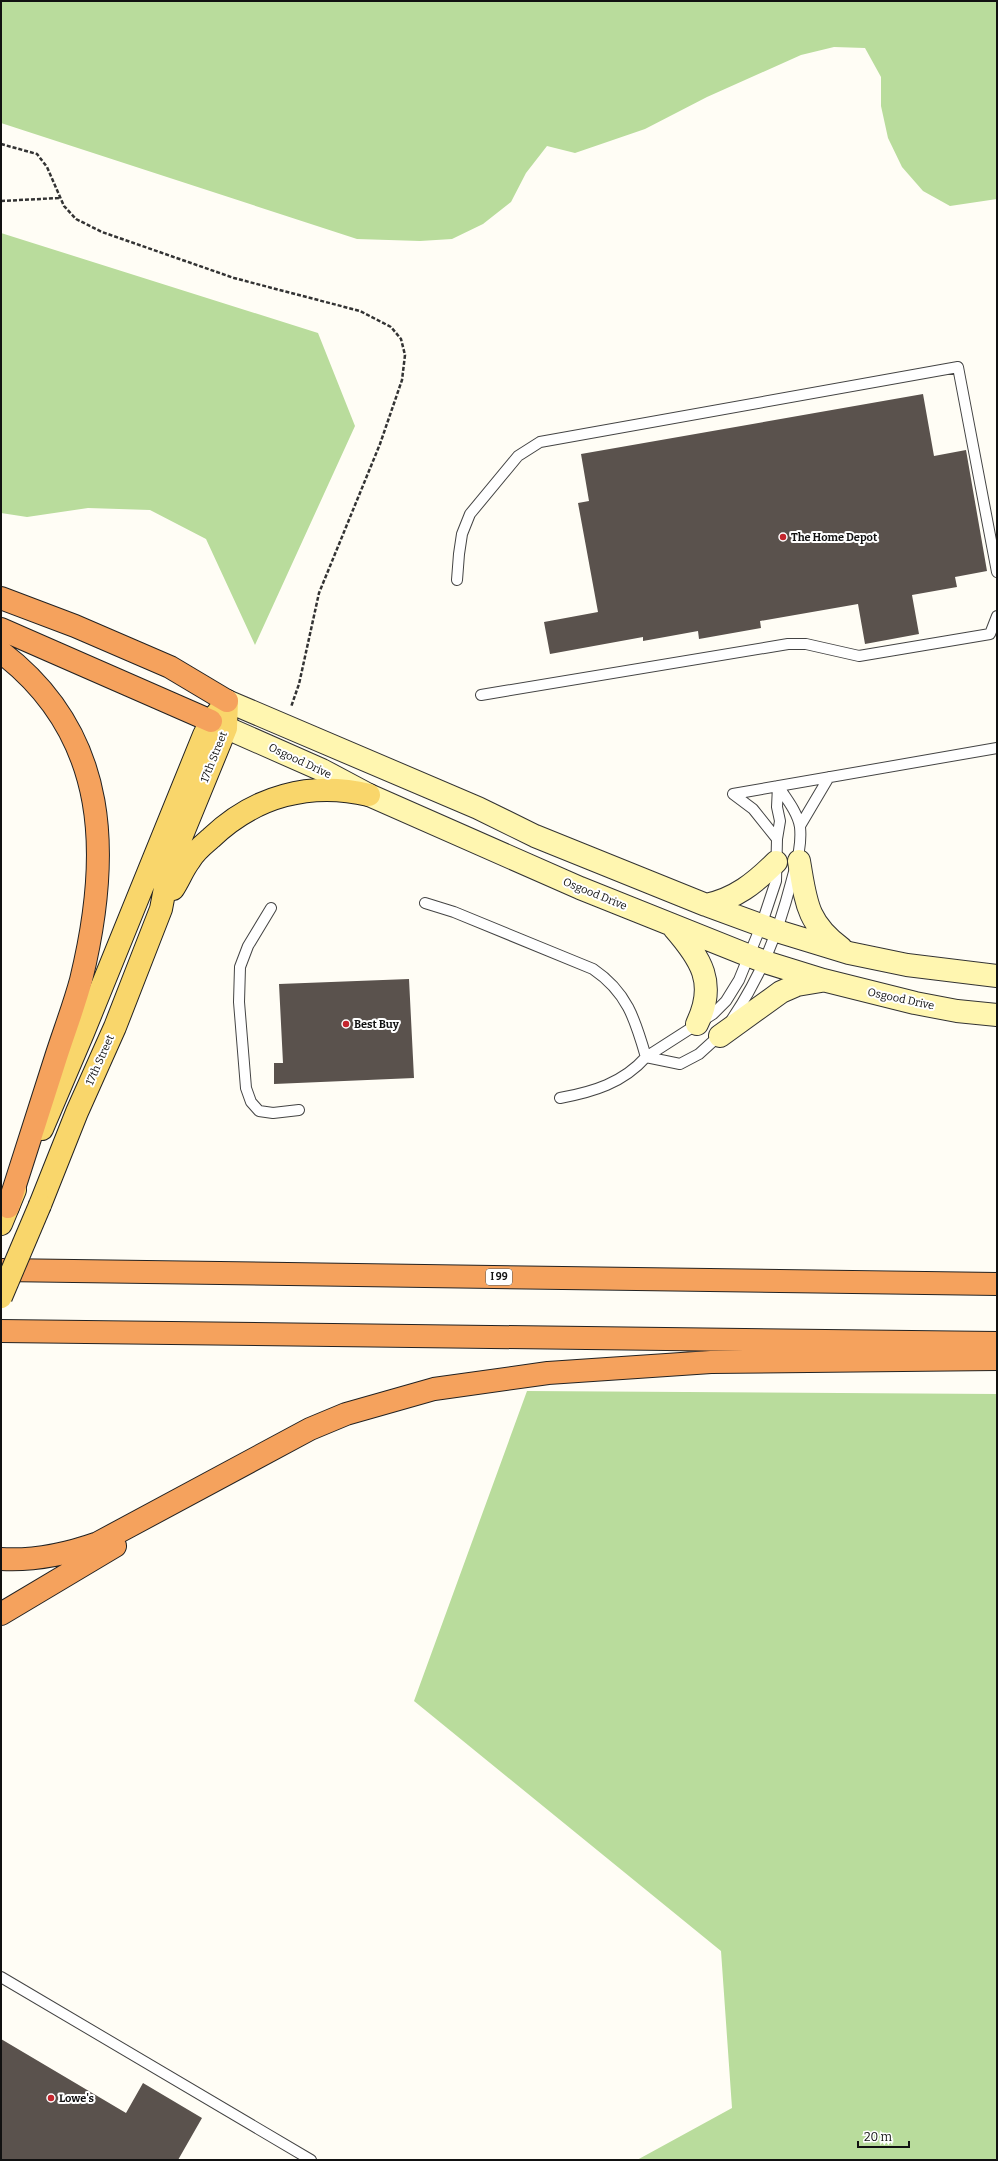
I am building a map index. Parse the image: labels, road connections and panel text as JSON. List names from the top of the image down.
{
  "streets": {
    "highway": ["I 99"],
    "main road": ["17th Street", "Osgood Drive"]
  },
  "crossings": [
    ["17th Street", "Osgood Drive"]
  ],
  "places": ["The Home Depot", "Best Buy", "Lowe's"],
  "scale_bar": "20 m"
}
